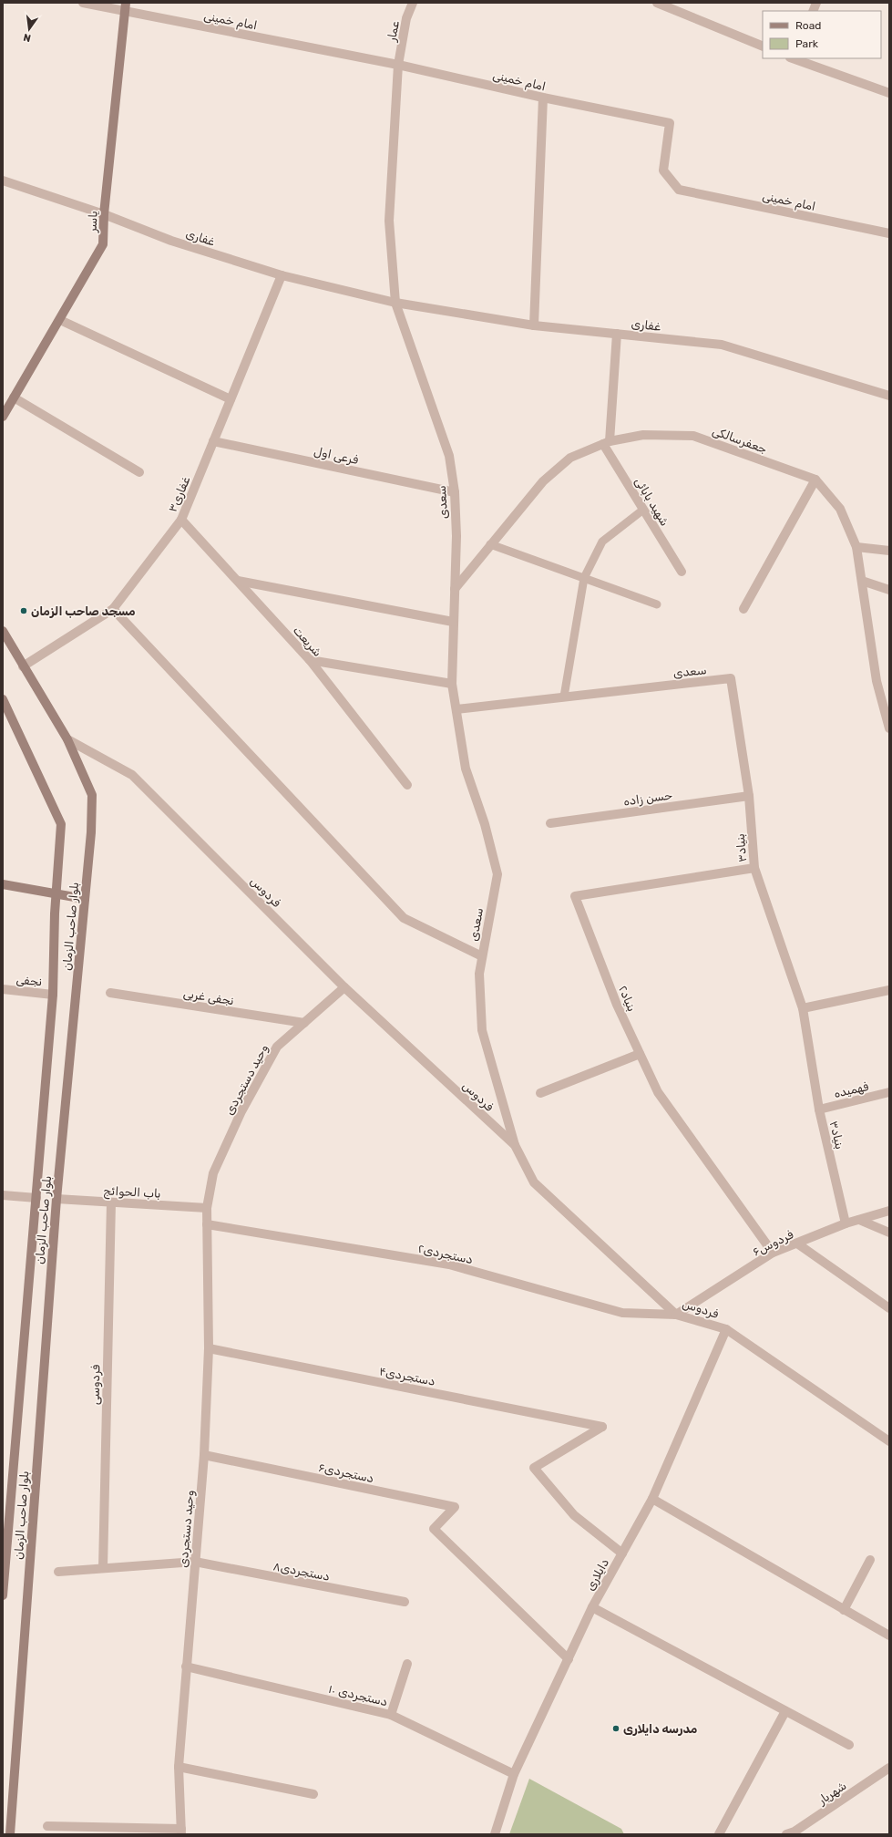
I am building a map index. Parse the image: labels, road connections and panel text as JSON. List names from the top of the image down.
{
  "streets": {
    "main road": ["یاسر", "بلوار صاحب الزمان"],
    "street": [
      "امام خمینی",
      "عمار",
      "غفاری",
      "جعفرسالکی",
      "فرعی اول",
      "غفاری۳",
      "شهید بابائی",
      "سعدی",
      "شریعت",
      "حسن زاده",
      "بنیاد۳",
      "فردوس",
      "نجفی",
      "نجفی غربی",
      "بنیاد۲",
      "وحید دستجردی",
      "فهمیده",
      "باب الحوائج",
      "فردوس۶",
      "دستجردی۲",
      "دستجردی۴",
      "فردوسی",
      "دستجردی۶",
      "دستجردی۸",
      "دایلاری",
      "دستجردی ۱۰",
      "شهریار"
    ]
  },
  "crossings": [
    ["امام خمینی", "عمار"],
    ["امام خمینی", "یاسر"],
    ["یاسر", "غفاری"],
    ["غفاری", "غفاری۳"],
    ["غفاری", "سعدی"],
    ["جعفرسالکی", "شهید بابائی"],
    ["جعفرسالکی", "سعدی"],
    ["فرعی اول", "غفاری۳"],
    ["فرعی اول", "سعدی"],
    ["غفاری۳", "شریعت"],
    ["غفاری۳", "بلوار صاحب الزمان"],
    ["سعدی", "بنیاد۳"],
    ["سعدی", "فردوس"],
    ["حسن زاده", "بنیاد۳"],
    ["بنیاد۳", "بنیاد۲"],
    ["بنیاد۳", "فهمیده"],
    ["بنیاد۳", "فردوس۶"],
    ["فردوس", "بلوار صاحب الزمان"],
    ["فردوس", "وحید دستجردی"],
    ["فردوس", "فردوس۶"],
    ["فردوس", "دستجردی۲"],
    ["فردوس", "دایلاری"],
    ["بلوار صاحب الزمان", "نجفی"],
    ["بلوار صاحب الزمان", "باب الحوائج"],
    ["نجفی غربی", "وحید دستجردی"],
    ["بنیاد۲", "فردوس۶"],
    ["وحید دستجردی", "باب الحوائج"],
    ["وحید دستجردی", "دستجردی۲"],
    ["وحید دستجردی", "دستجردی۴"],
    ["وحید دستجردی", "دستجردی۶"],
    ["وحید دستجردی", "دستجردی۸"],
    ["وحید دستجردی", "دستجردی ۱۰"],
    ["باب الحوائج", "فردوسی"],
    ["فردوس۶", "دستجردی۲"],
    ["دستجردی۴", "دایلاری"],
    ["فردوسی", "دستجردی۸"],
    ["دستجردی۶", "دایلاری"],
    ["دایلاری", "دستجردی ۱۰"]
  ],
  "places": ["مسجد صاحب الزمان", "مدرسه دایلاری"],
  "legend": ["Road", "Park"],
  "north": "bottom"
}
